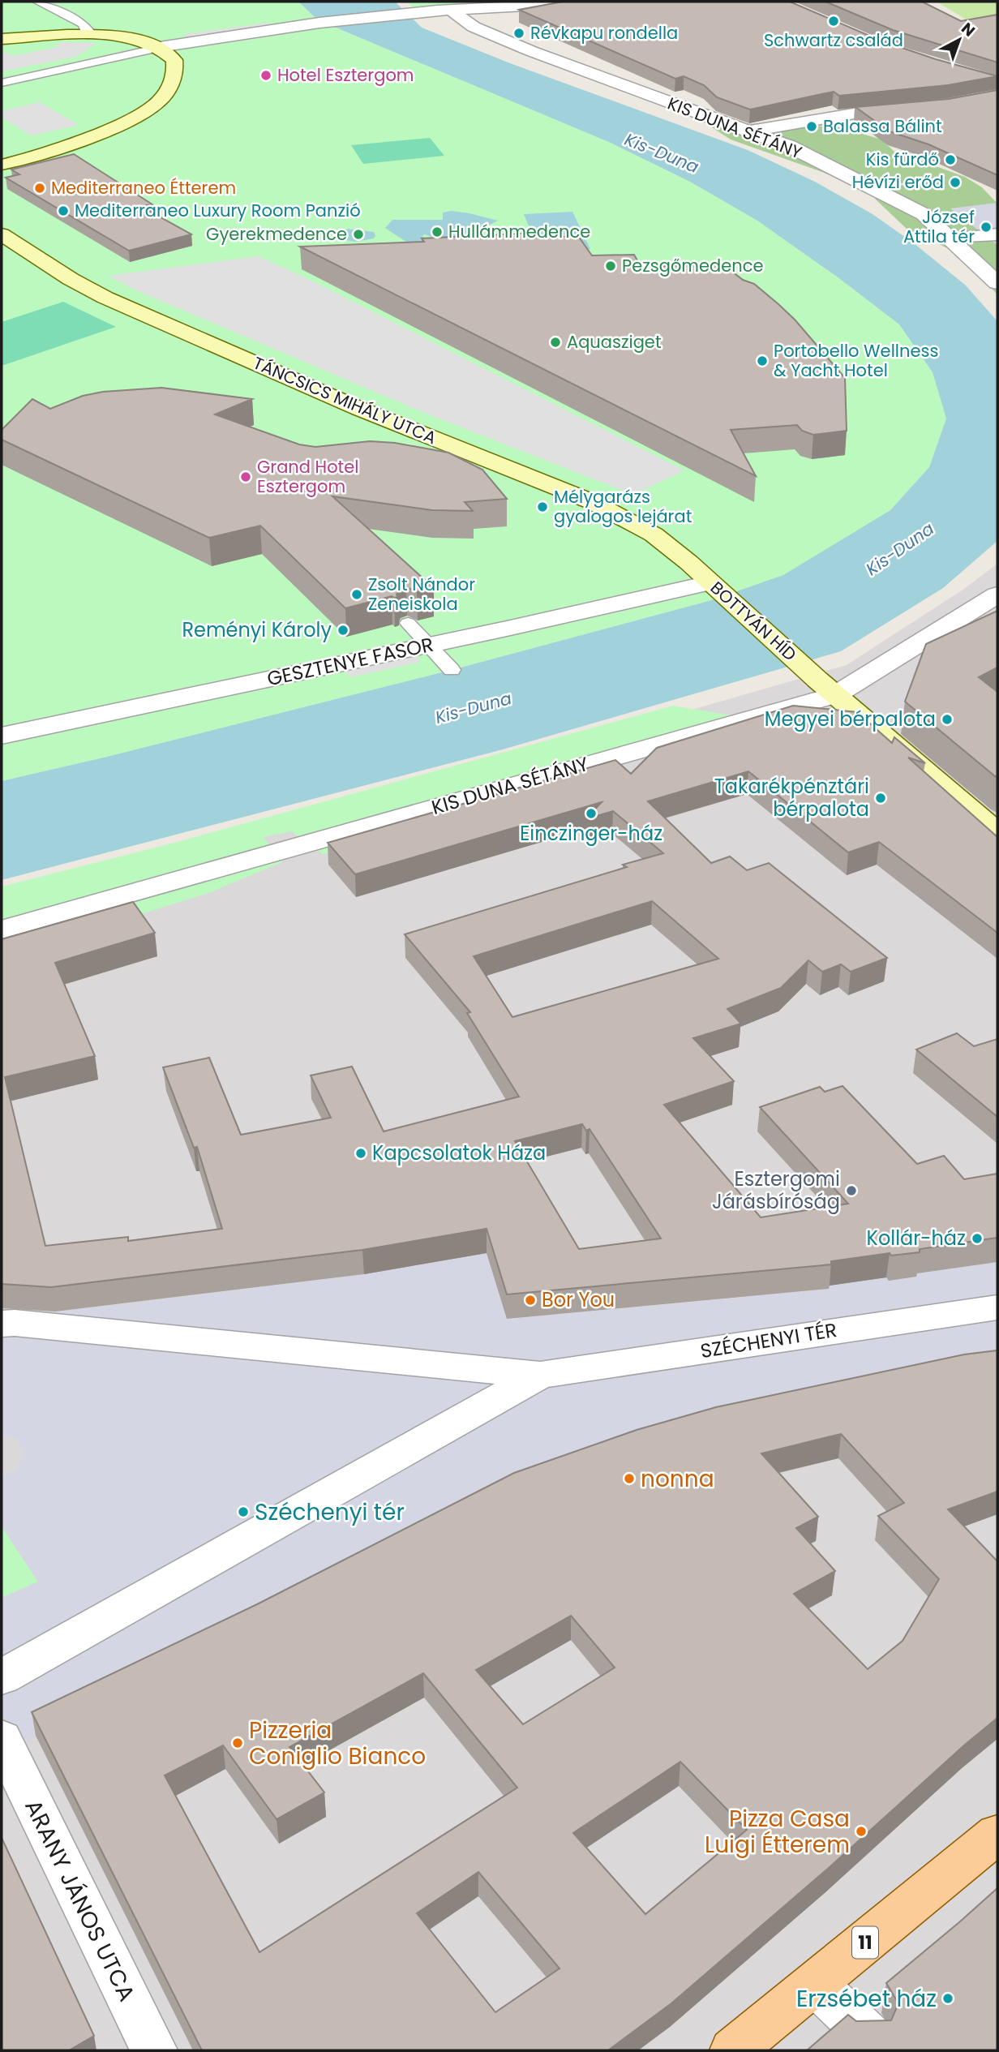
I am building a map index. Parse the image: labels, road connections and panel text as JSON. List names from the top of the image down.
{
  "streets": {
    "main road": ["11"],
    "street": [
      "KIS DUNA SÉTÁNY",
      "TÁNCSICS MIHÁLY UTCA",
      "BOTTYÁN HÍD",
      "GESZTENYE FASOR",
      "SZÉCHENYI TÉR",
      "ARANY JÁNOS UTCA"
    ]
  },
  "crossings": [
    ["KIS DUNA SÉTÁNY", "BOTTYÁN HÍD"],
    ["TÁNCSICS MIHÁLY UTCA", "BOTTYÁN HÍD"],
    ["TÁNCSICS MIHÁLY UTCA", "GESZTENYE FASOR"],
    ["BOTTYÁN HÍD", "GESZTENYE FASOR"]
  ],
  "water": ["Kis-Duna"],
  "places": [
    "Schwartz család",
    "Révkapu rondella",
    "Hotel Esztergom",
    "Balassa Bálint",
    "Kis fürdő",
    "Hévízi erőd",
    "Mediterraneo Étterem",
    "Mediterraneo Luxury Room Panzió",
    "József Attila tér",
    "Hullámmedence",
    "Gyerekmedence",
    "Pezsgőmedence",
    "Aquasziget",
    "Portobello Wellness & Yacht Hotel",
    "Grand Hotel Esztergom",
    "Mélygarázs gyalogos lejárat",
    "Zsolt Nándor Zeneiskola",
    "Reményi Károly",
    "Megyei bérpalota",
    "Takarékpénztári bérpalota",
    "Einczinger-ház",
    "Kapcsolatok Háza",
    "Esztergomi Járásbíróság",
    "Kollár-ház",
    "Bor You",
    "nonna",
    "Széchenyi tér",
    "Pizzeria Coniglio Bianco",
    "Pizza Casa Luigi Étterem",
    "Erzsébet ház"
  ],
  "north": "top right"
}
